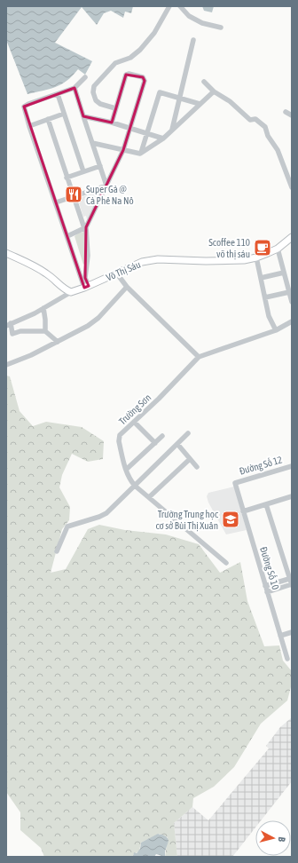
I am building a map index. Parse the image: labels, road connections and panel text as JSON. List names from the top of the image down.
{
  "streets": {
    "main road": ["Võ Thị Sáu"],
    "street": ["Trường Sơn", "Đường Số 12", "Đường Số 10"]
  },
  "crossings": [
    ["Đường Số 12", "Đường Số 10"]
  ],
  "places": {
    "restaurant": ["Super Gà @ Cà Phê Na Nô"],
    "cafe": ["Scoffee 110 võ thị sáu"],
    "school or university": ["Trường Trung học cơ sở Bùi Thị Xuân"]
  },
  "north": "right"
}
